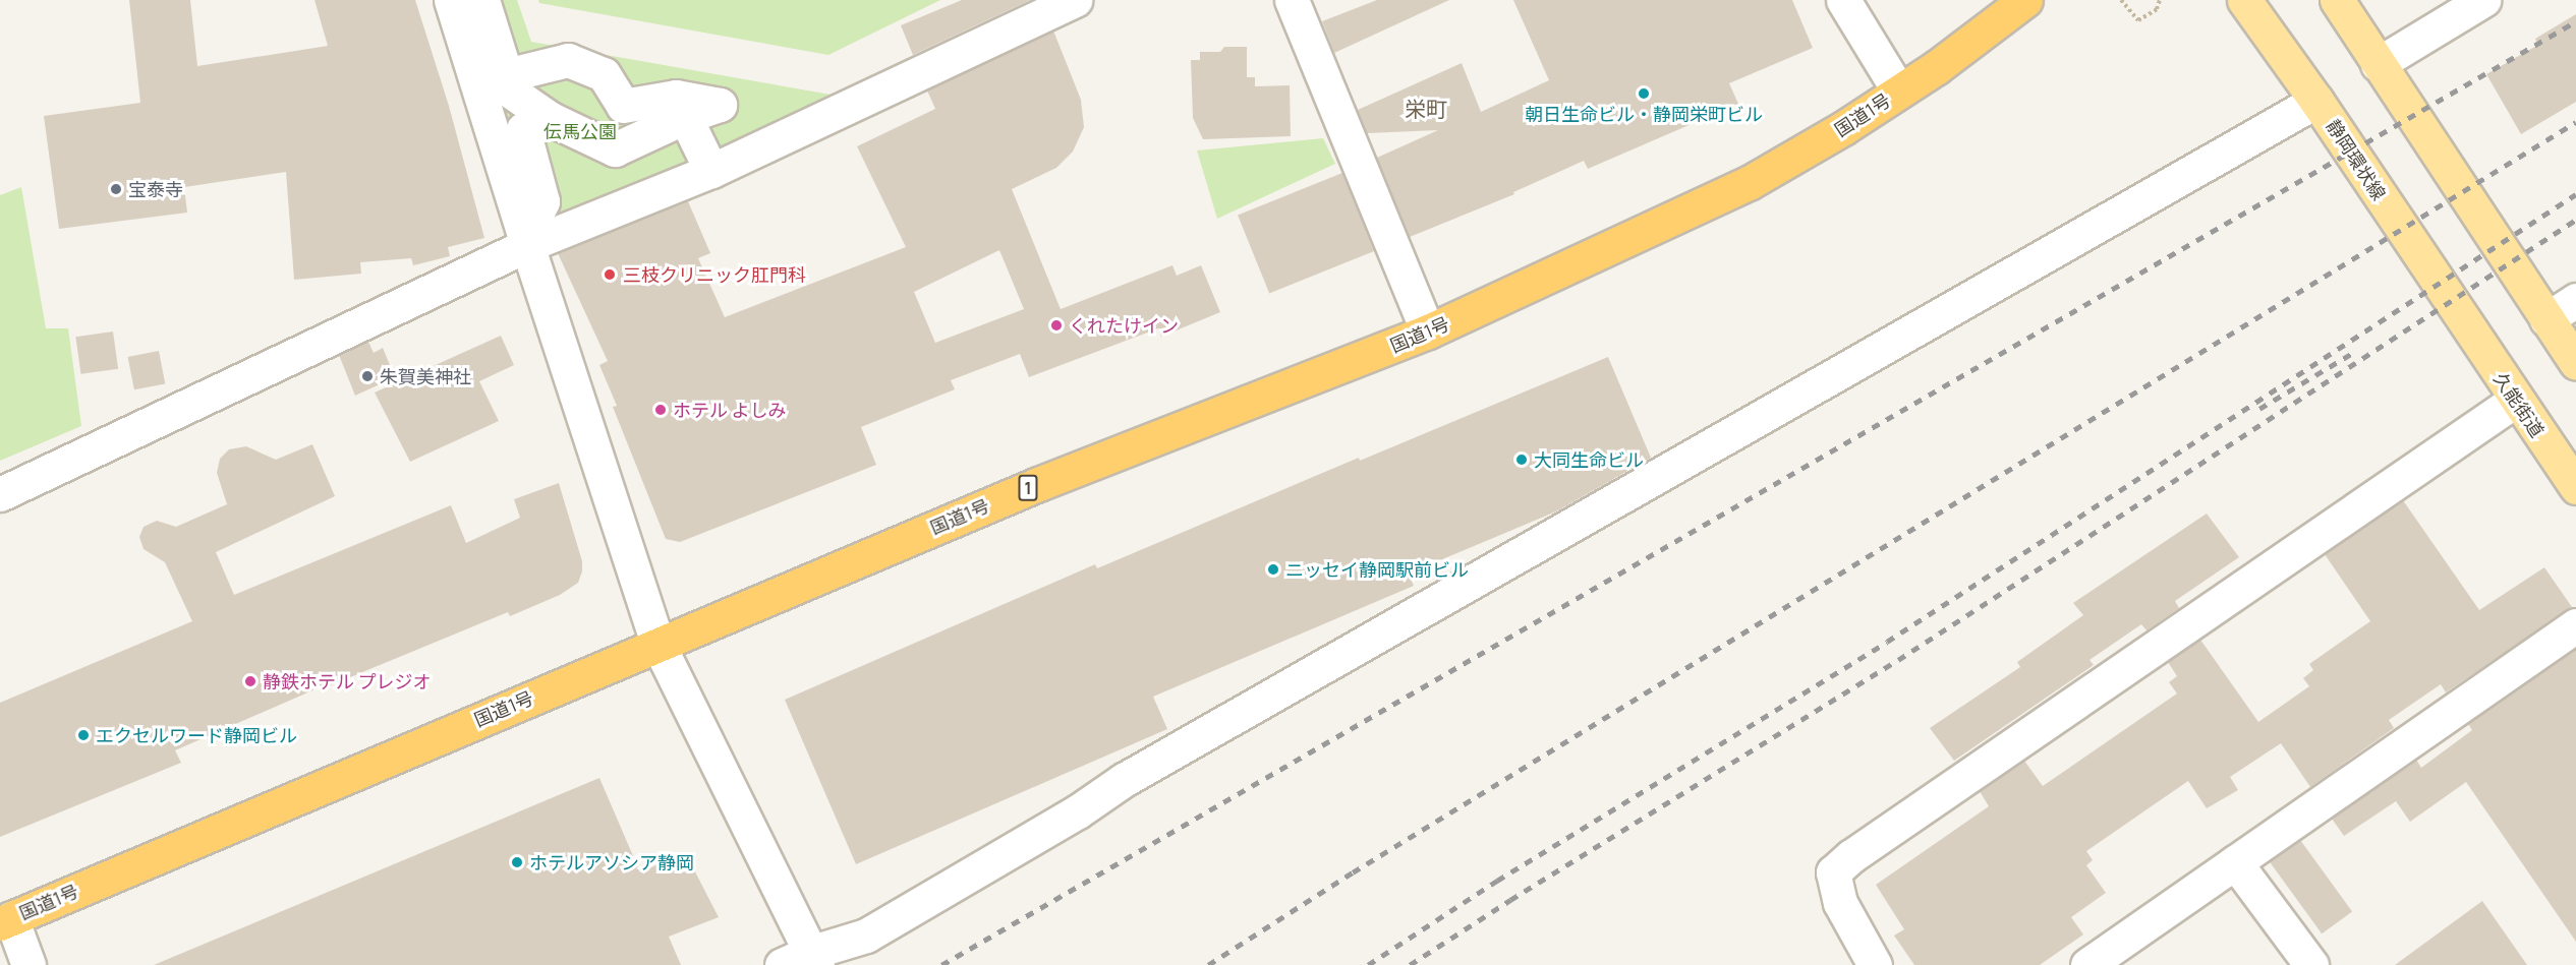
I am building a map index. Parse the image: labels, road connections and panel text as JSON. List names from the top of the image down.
{
  "streets": {
    "highway": ["国道1号", "1"],
    "main road": ["静岡環状線", "久能街道"]
  },
  "crossings": [
    ["静岡環状線", "久能街道"]
  ],
  "districts": ["栄町"],
  "parks": ["伝馬公園"],
  "places": [
    "朝日生命ビル・静岡栄町ビル",
    "宝泰寺",
    "三枝クリニック肛門科",
    "くれたけイン",
    "朱賀美神社",
    "ホテル よしみ",
    "大同生命ビル",
    "ニッセイ静岡駅前ビル",
    "静鉄ホテル プレジオ",
    "エクセルワード静岡ビル",
    "ホテルアソシア静岡"
  ]
}
